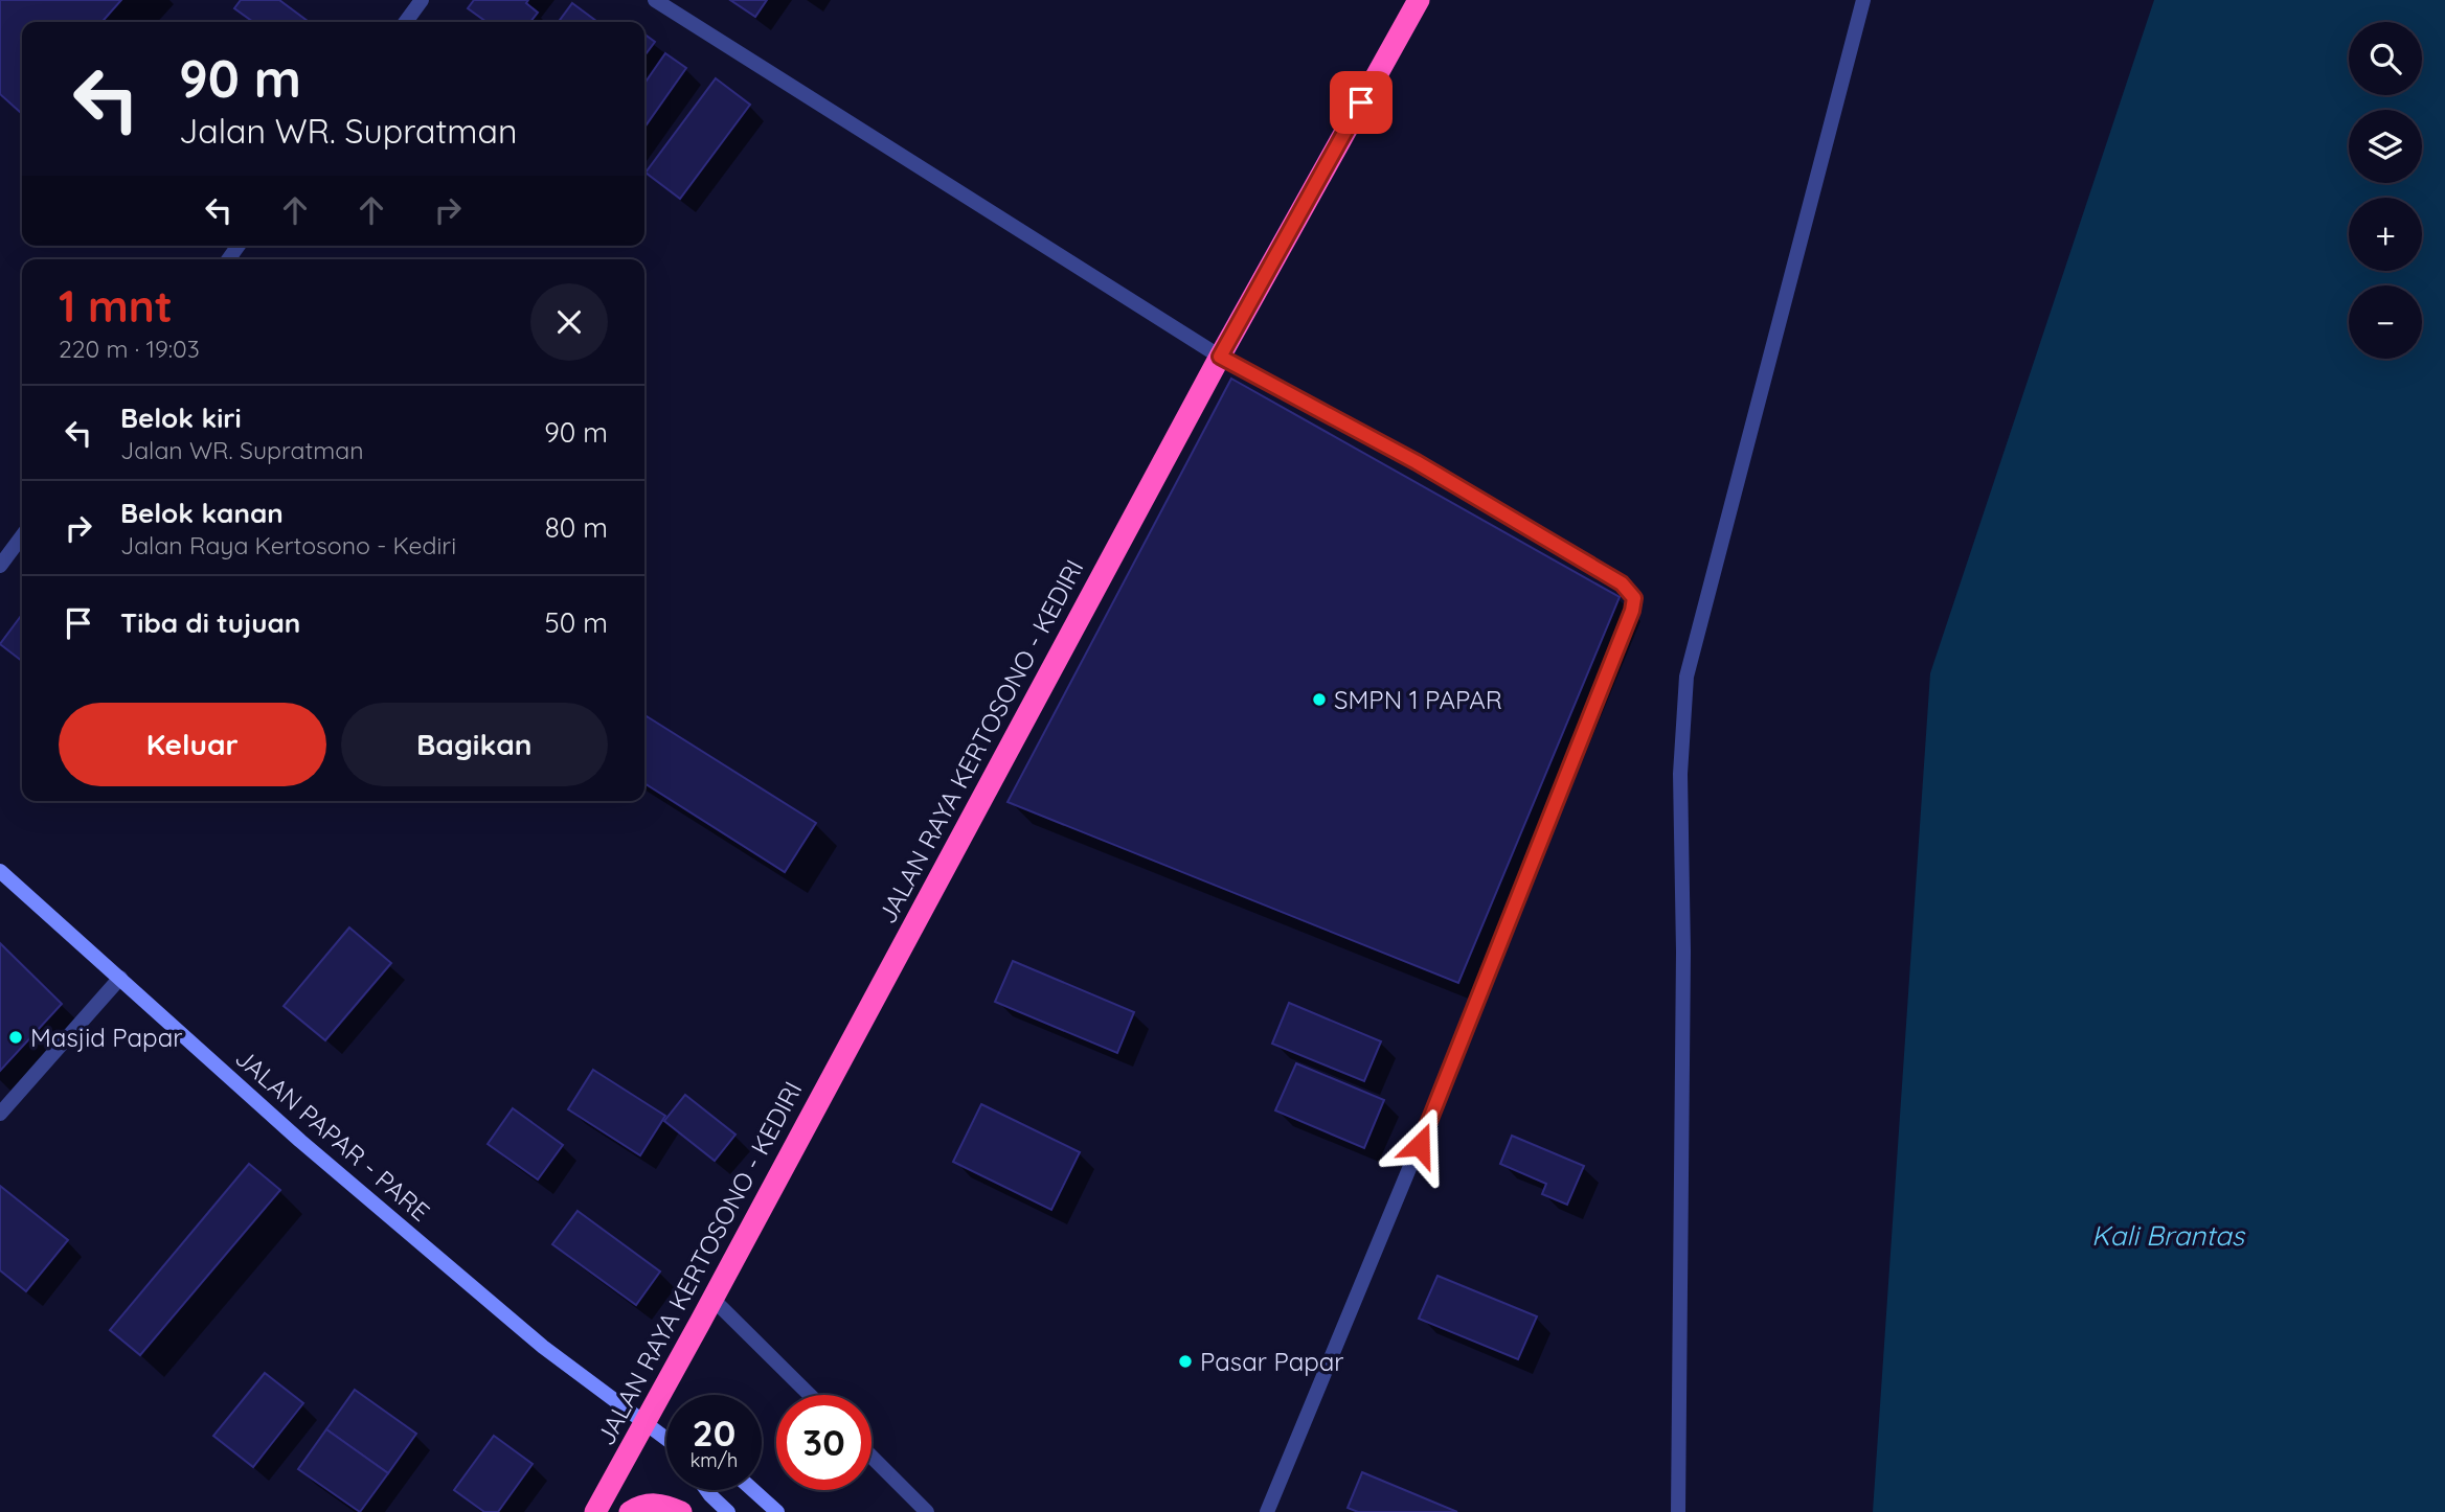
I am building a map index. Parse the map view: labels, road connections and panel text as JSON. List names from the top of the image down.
{
  "streets": {
    "highway": ["JALAN RAYA KERTOSONO - KEDIRI"],
    "main road": ["JALAN PAPAR - PARE"]
  },
  "crossings": [
    ["JALAN RAYA KERTOSONO - KEDIRI", "JALAN PAPAR - PARE"]
  ],
  "water": ["Kali Brantas"],
  "places": ["SMPN 1 PAPAR", "Masjid Papar", "Pasar Papar"],
  "page": {
    "map_buttons": ["+", "−"],
    "turn": ["90 m", "Jalan WR. Supratman"],
    "heading": ["1 mnt", "220 m · 19:03"],
    "list": [
      {
        "name": "Belok kiri",
        "note": "Jalan WR. Supratman",
        "value": "90 m"
      },
      {
        "name": "Belok kanan",
        "note": "Jalan Raya Kertosono - Kediri",
        "value": "80 m"
      },
      {
        "name": "Tiba di tujuan",
        "value": "50 m"
      }
    ],
    "buttons": ["Keluar", "Bagikan"],
    "speed": "20 km/h",
    "limit": "30"
  }
}
